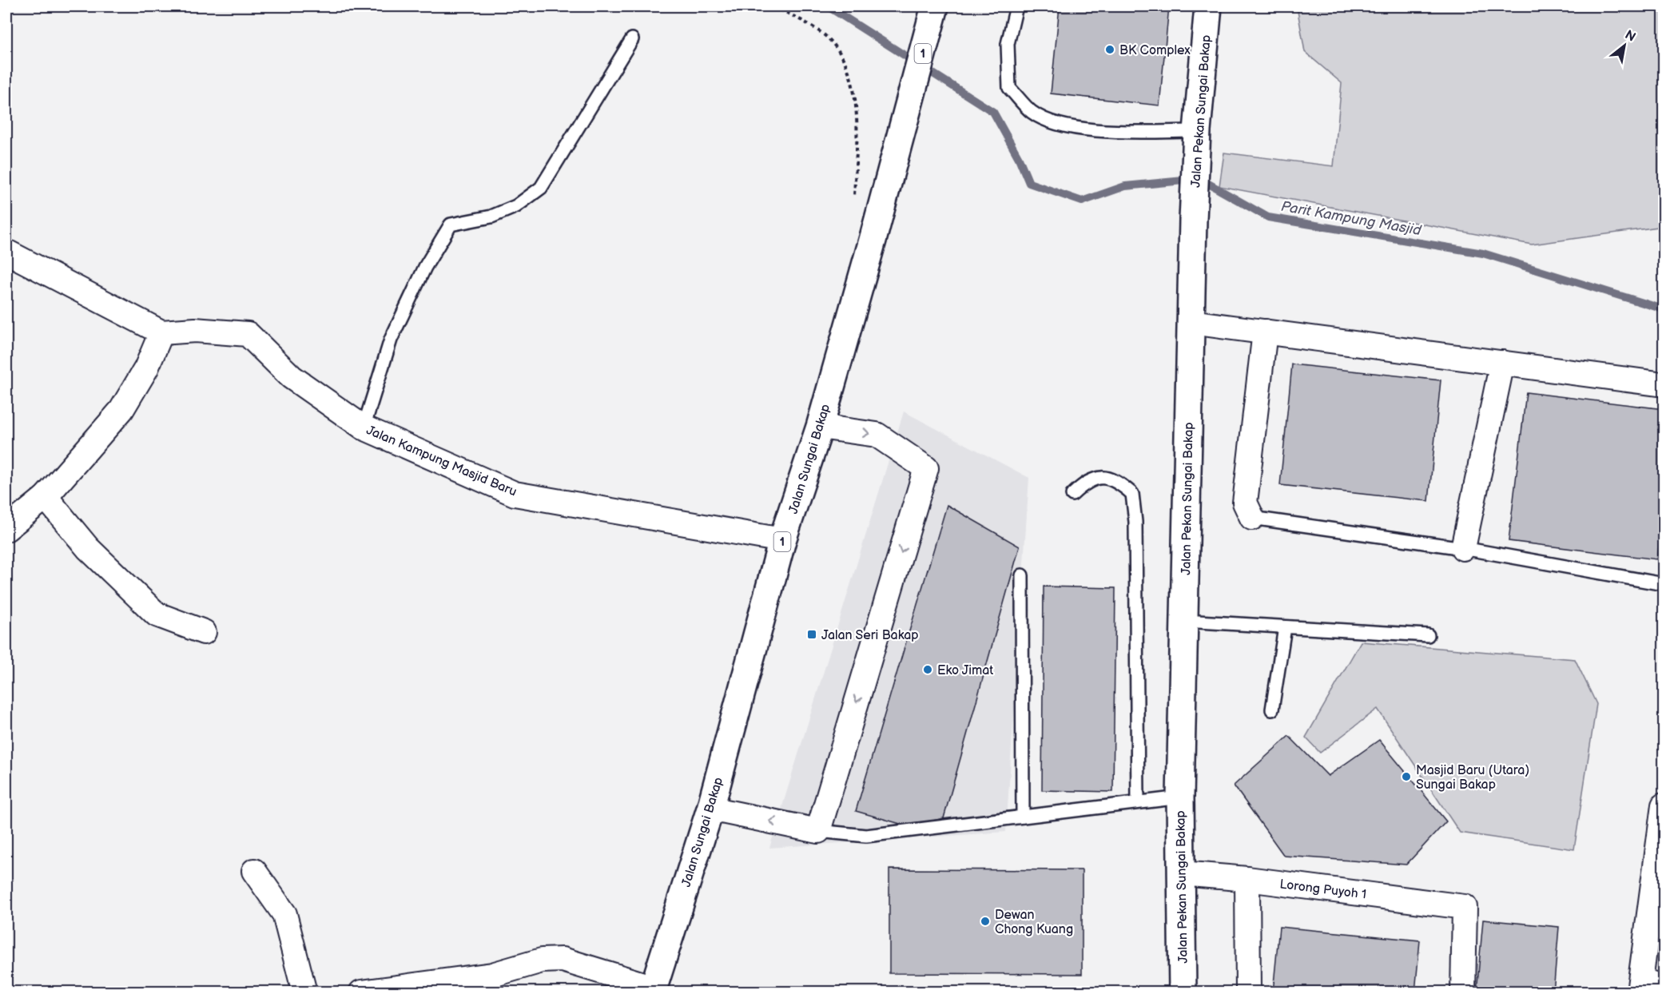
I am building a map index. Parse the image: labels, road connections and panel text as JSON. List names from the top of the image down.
{
  "streets": {
    "main road": ["1", "Jalan Pekan Sungai Bakap", "Jalan Sungai Bakap"],
    "street": ["Jalan Kampung Masjid Baru", "Lorong Puyoh 1"]
  },
  "crossings": [
    ["Jalan Pekan Sungai Bakap", "Lorong Puyoh 1"],
    ["Jalan Sungai Bakap", "Jalan Kampung Masjid Baru"]
  ],
  "water": ["Parit Kampung Masjid"],
  "places": {
    "other": [
      "BK Complex",
      "Eko Jimat",
      "Masjid Baru (Utara) Sungai Bakap",
      "Dewan Chong Kuang"
    ],
    "transit": ["Jalan Seri Bakap"]
  },
  "north": "top right"
}
